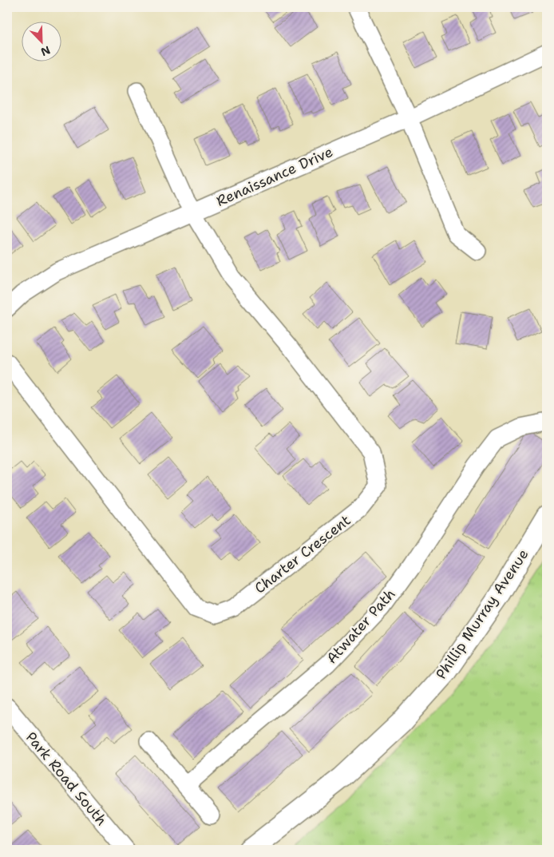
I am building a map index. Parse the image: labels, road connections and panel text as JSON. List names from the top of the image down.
{
  "streets": {
    "main road": ["Phillip Murray Avenue"],
    "street": [
      "Renaissance Drive",
      "Charter Crescent",
      "Atwater Path",
      "Park Road South"
    ]
  },
  "crossings": [
    ["Renaissance Drive", "Charter Crescent"]
  ],
  "north": "bottom right"
}
